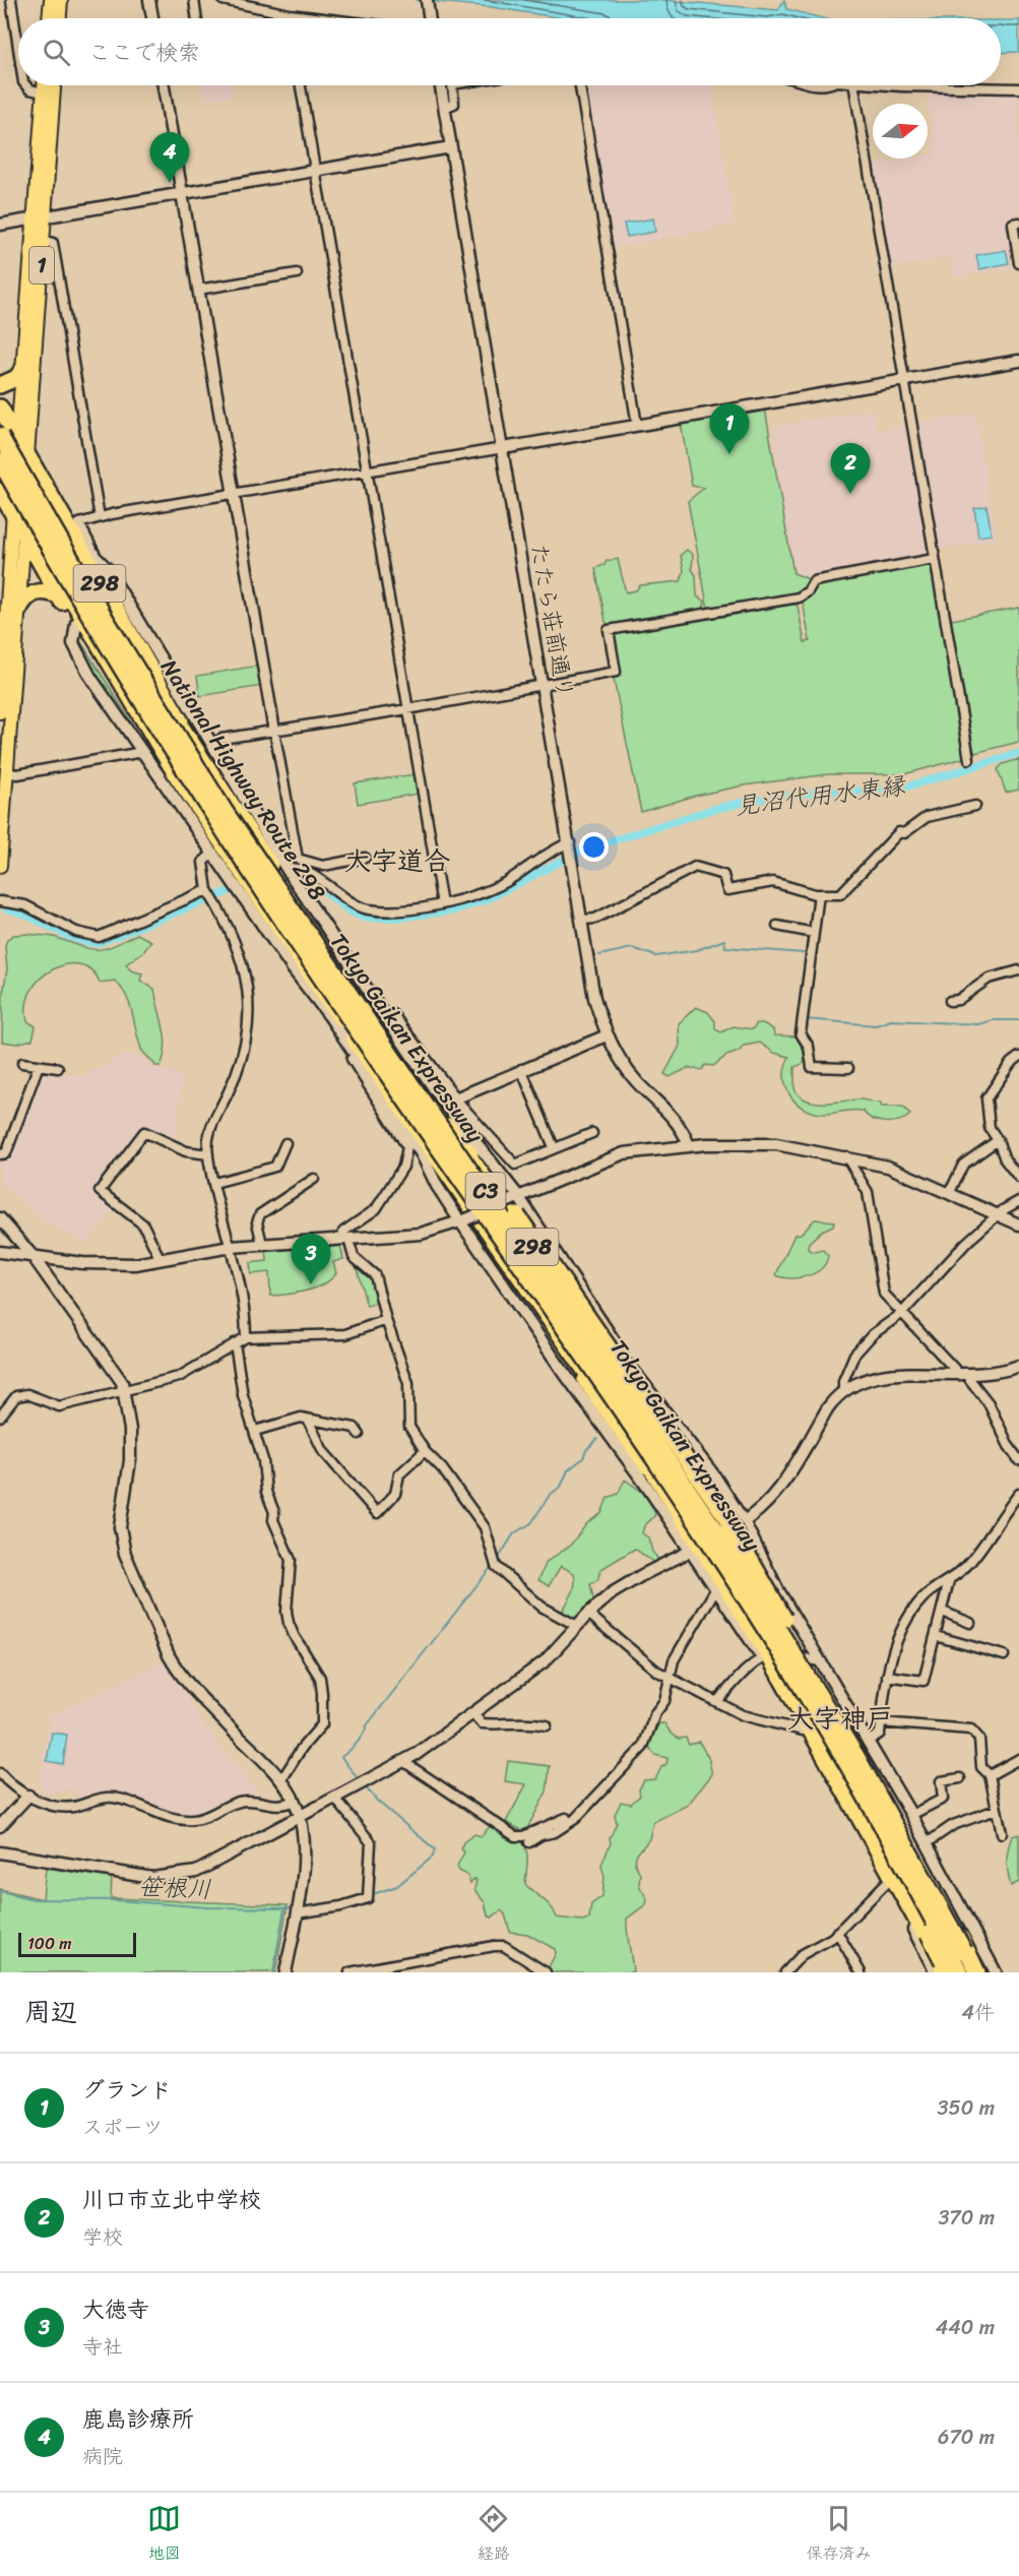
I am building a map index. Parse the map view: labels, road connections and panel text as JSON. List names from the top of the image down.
{
  "streets": {
    "highway": [
      "298",
      "National Highway Route 298",
      "Tokyo Gaikan Expressway",
      "C3"
    ],
    "main road": ["1"],
    "street": ["たたら荘前通り"]
  },
  "crossings": [
    ["1", "298"],
    ["298", "National Highway Route 298"],
    ["National Highway Route 298", "Tokyo Gaikan Expressway"]
  ],
  "districts": ["大字道合", "大字神戸"],
  "water": ["見沼代用水東縁", "笹根川"],
  "scale_bar": "100 m",
  "north": "right",
  "page": {
    "search": "ここで検索",
    "pins": [
      "4",
      "1",
      "2",
      "3"
    ],
    "scale": "100 m",
    "heading": ["周辺", "4件"],
    "list": [
      {
        "mark": "1",
        "name": "グランド",
        "note": "スポーツ",
        "value": "350 m"
      },
      {
        "mark": "2",
        "name": "川口市立北中学校",
        "note": "学校",
        "value": "370 m"
      },
      {
        "mark": "3",
        "name": "大徳寺",
        "note": "寺社",
        "value": "440 m"
      },
      {
        "mark": "4",
        "name": "鹿島診療所",
        "note": "病院",
        "value": "670 m"
      }
    ],
    "nav": ["地図", "経路", "保存済み"]
  }
}
